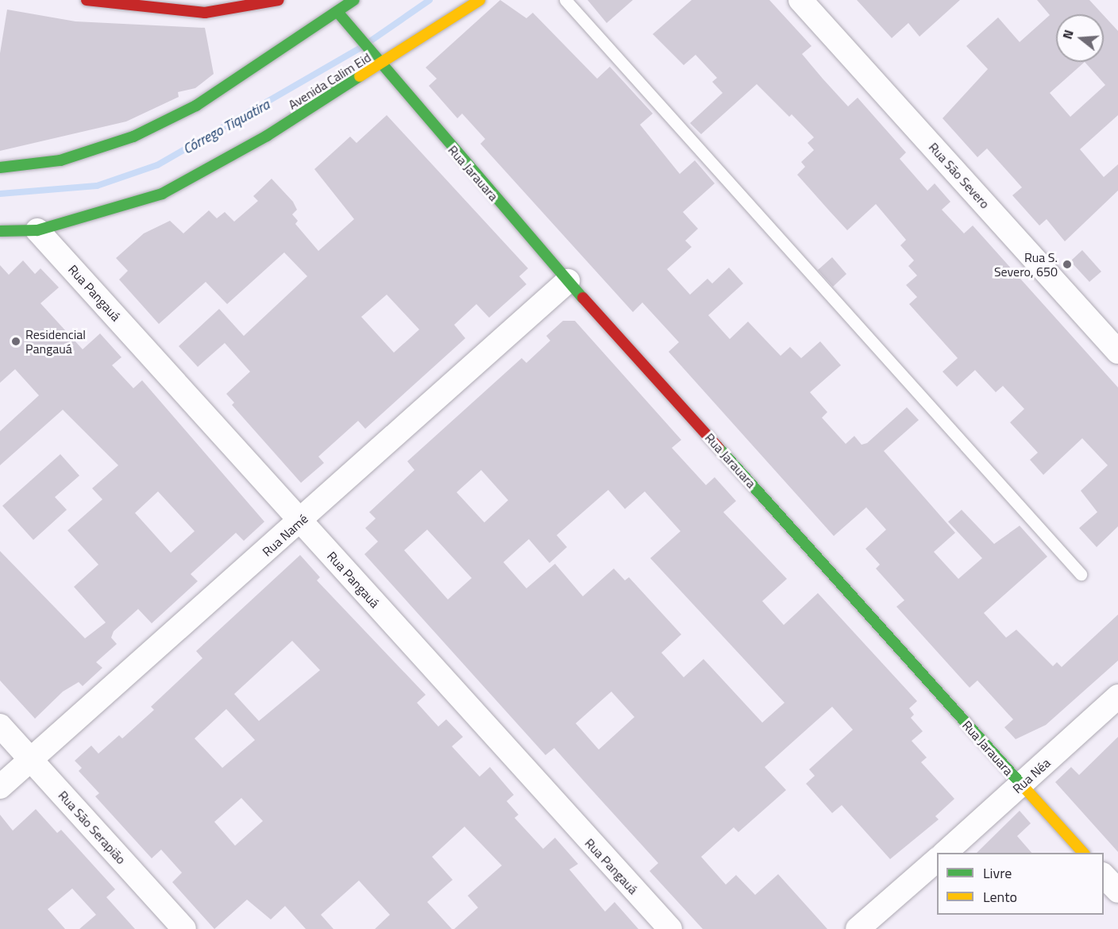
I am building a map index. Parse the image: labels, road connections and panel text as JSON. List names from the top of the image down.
{
  "streets": {
    "street": [
      "Avenida Calim Eid",
      "Rua Jarauara",
      "Rua São Severo",
      "Rua Pangauá",
      "Rua Namé",
      "Rua Néa",
      "Rua São Serapião"
    ]
  },
  "crossings": [
    ["Avenida Calim Eid", "Rua Jarauara"],
    ["Avenida Calim Eid", "Rua Pangauá"],
    ["Rua Jarauara", "Rua Namé"],
    ["Rua Jarauara", "Rua Néa"],
    ["Rua Pangauá", "Rua Namé"],
    ["Rua Namé", "Rua São Serapião"]
  ],
  "water": ["Córrego Tiquatira"],
  "places": ["Rua S. Severo, 650", "Residencial Pangauá"],
  "legend": ["Livre", "Lento"],
  "north": "left"
}
